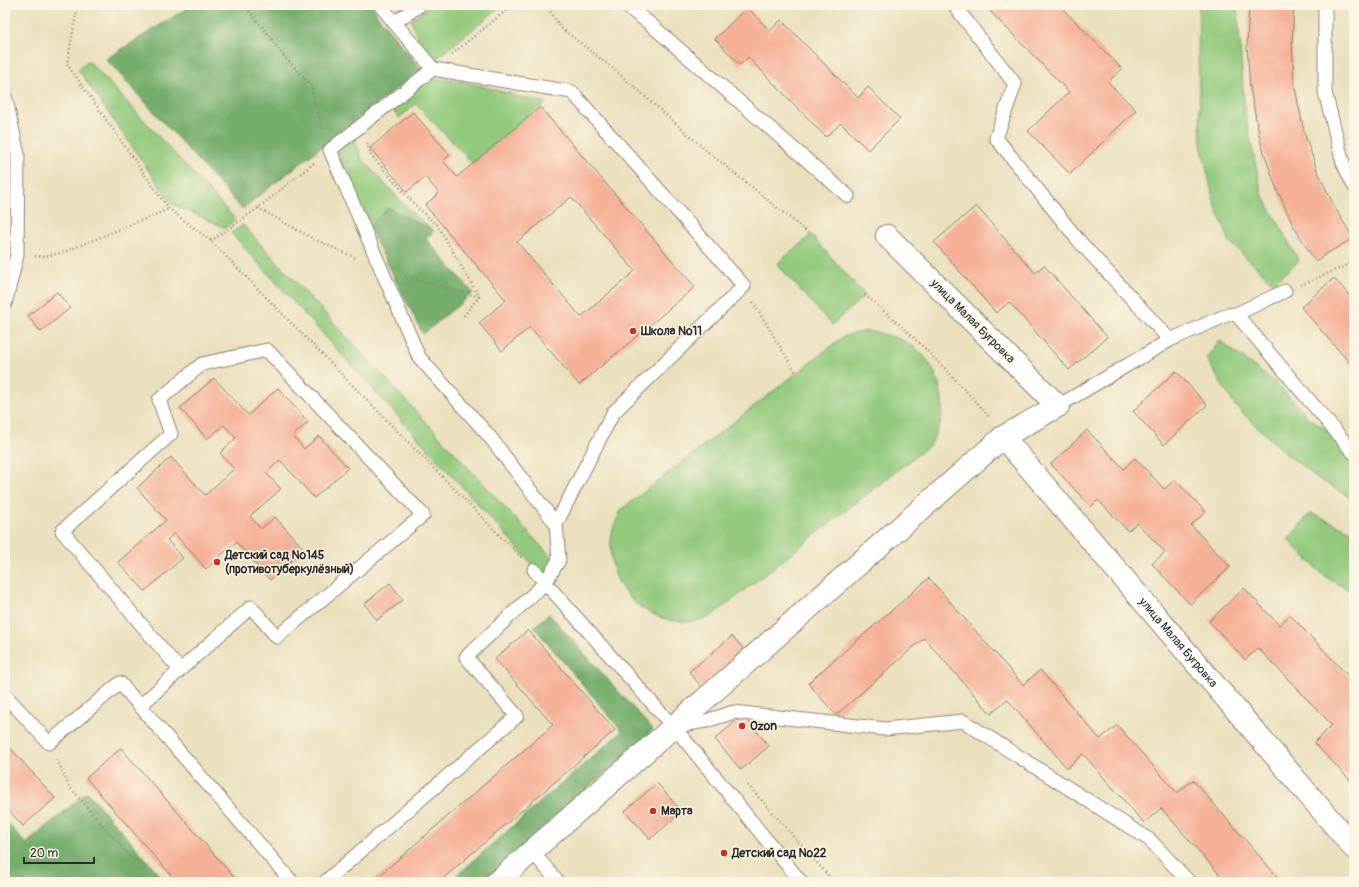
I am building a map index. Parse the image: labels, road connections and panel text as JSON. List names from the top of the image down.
{
  "streets": {
    "street": ["улица Малая Бугровка"]
  },
  "places": [
    "Школа №11",
    "Детский сад №145 (противотуберкулёзный)",
    "Ozon",
    "Марта",
    "Детский сад №22"
  ],
  "scale_bar": "20 m"
}
